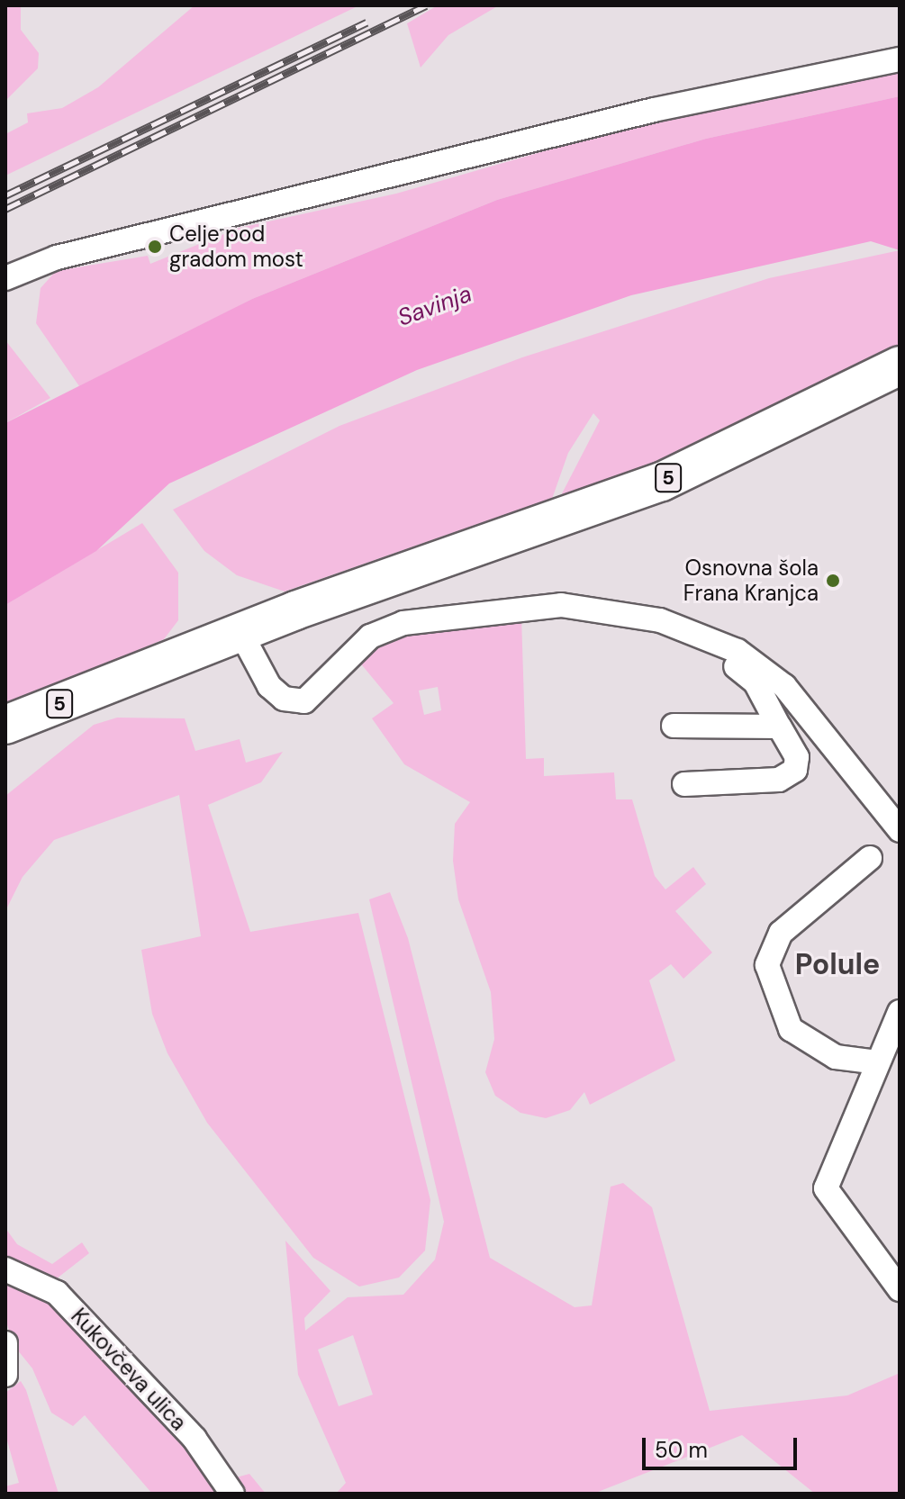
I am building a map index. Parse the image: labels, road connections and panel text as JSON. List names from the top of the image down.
{
  "streets": {
    "main road": ["5"],
    "street": ["Kukovčeva ulica"]
  },
  "districts": ["Polule"],
  "water": ["Savinja"],
  "places": ["Celje pod gradom most", "Osnovna šola Frana Kranjca"],
  "scale_bar": "50 m"
}
